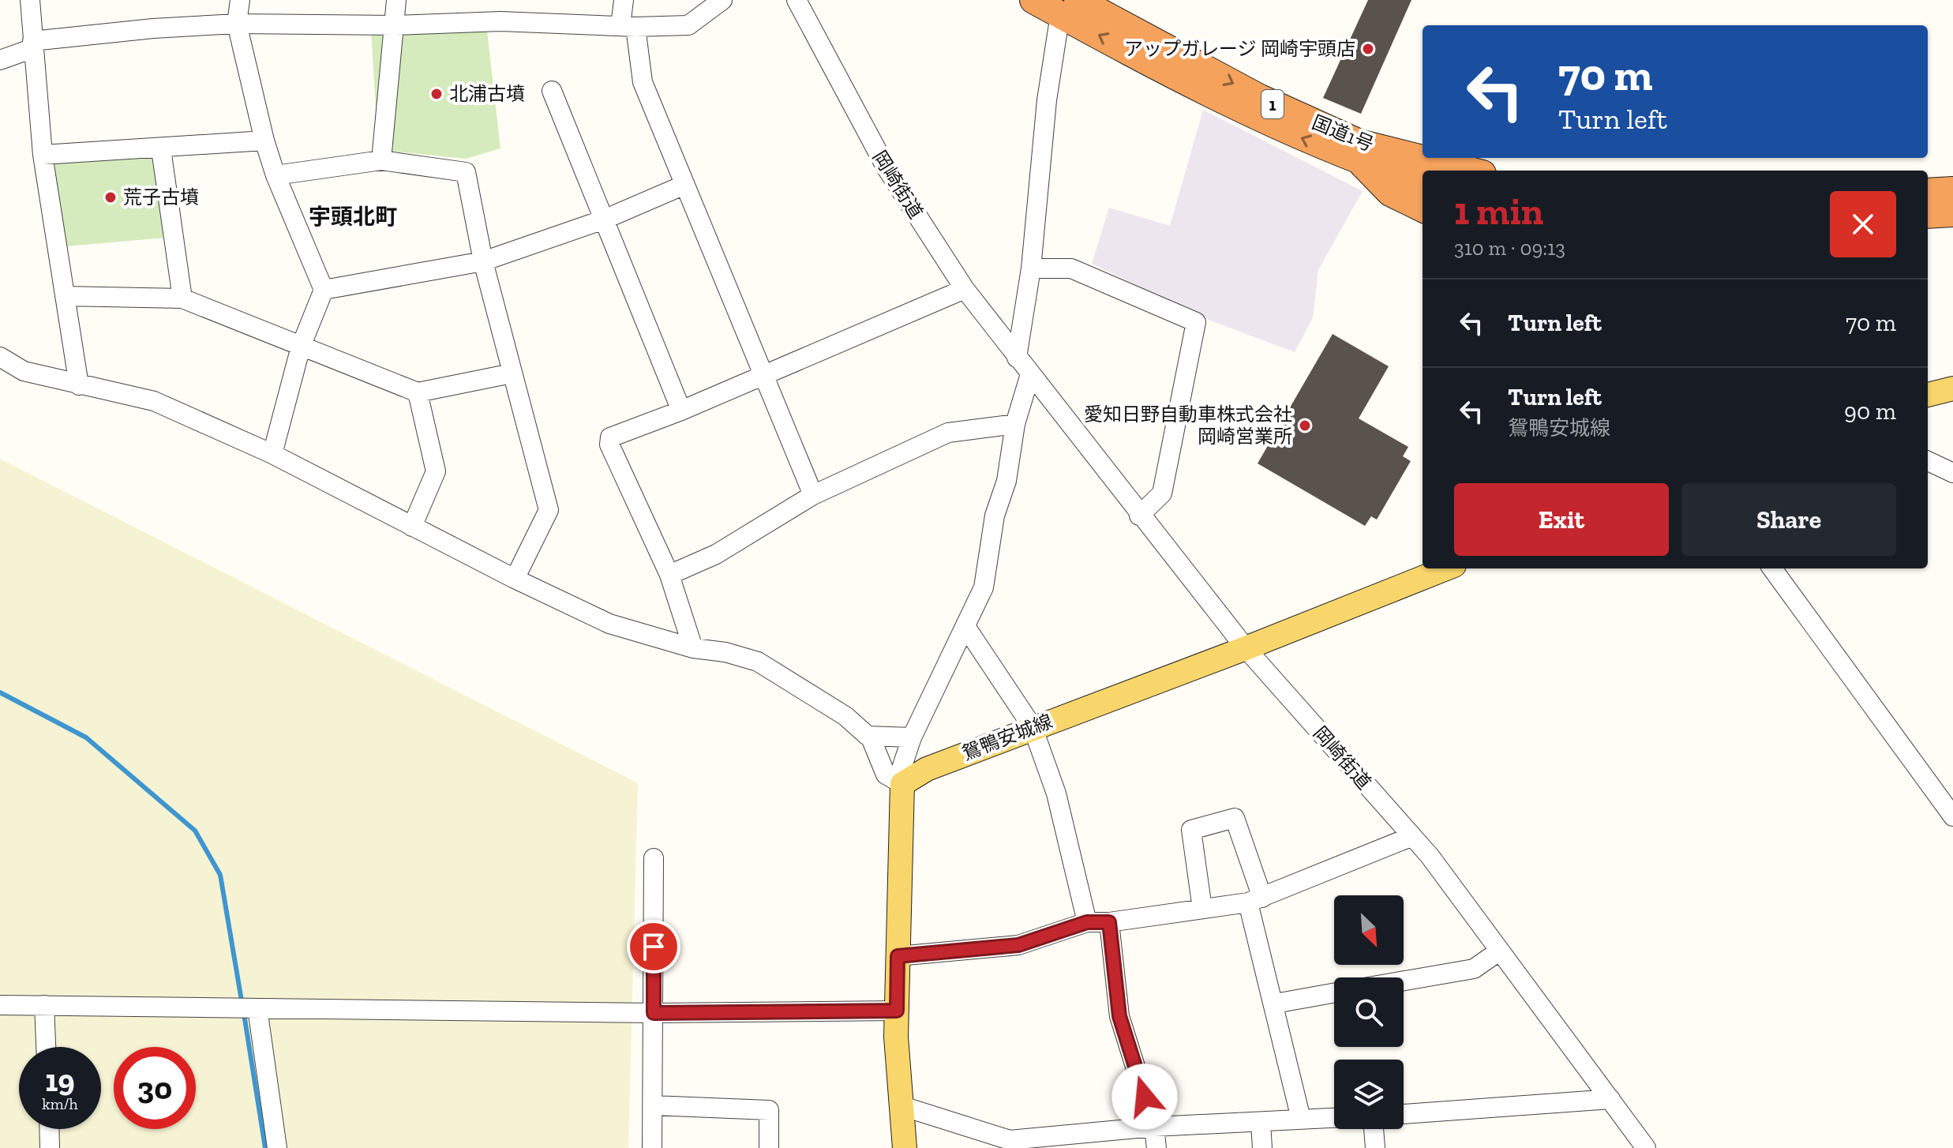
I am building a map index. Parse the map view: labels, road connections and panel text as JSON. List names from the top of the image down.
{
  "streets": {
    "highway": ["1", "国道1号"],
    "main road": ["鴛鴨安城線"],
    "street": ["岡崎街道"]
  },
  "crossings": [
    ["岡崎街道", "鴛鴨安城線"]
  ],
  "districts": ["宇頭北町"],
  "places": [
    "アップガレージ 岡崎宇頭店",
    "北浦古墳",
    "荒子古墳",
    "愛知日野自動車株式会社 岡崎営業所"
  ],
  "north": "bottom right",
  "page": {
    "turn": ["70 m", "Turn left"],
    "heading": ["1 min", "310 m · 09:13"],
    "list": [
      {
        "name": "Turn left",
        "value": "70 m"
      },
      {
        "name": "Turn left",
        "note": "鴛鴨安城線",
        "value": "90 m"
      }
    ],
    "buttons": ["Exit", "Share"],
    "speed": "19 km/h",
    "limit": "30"
  }
}
